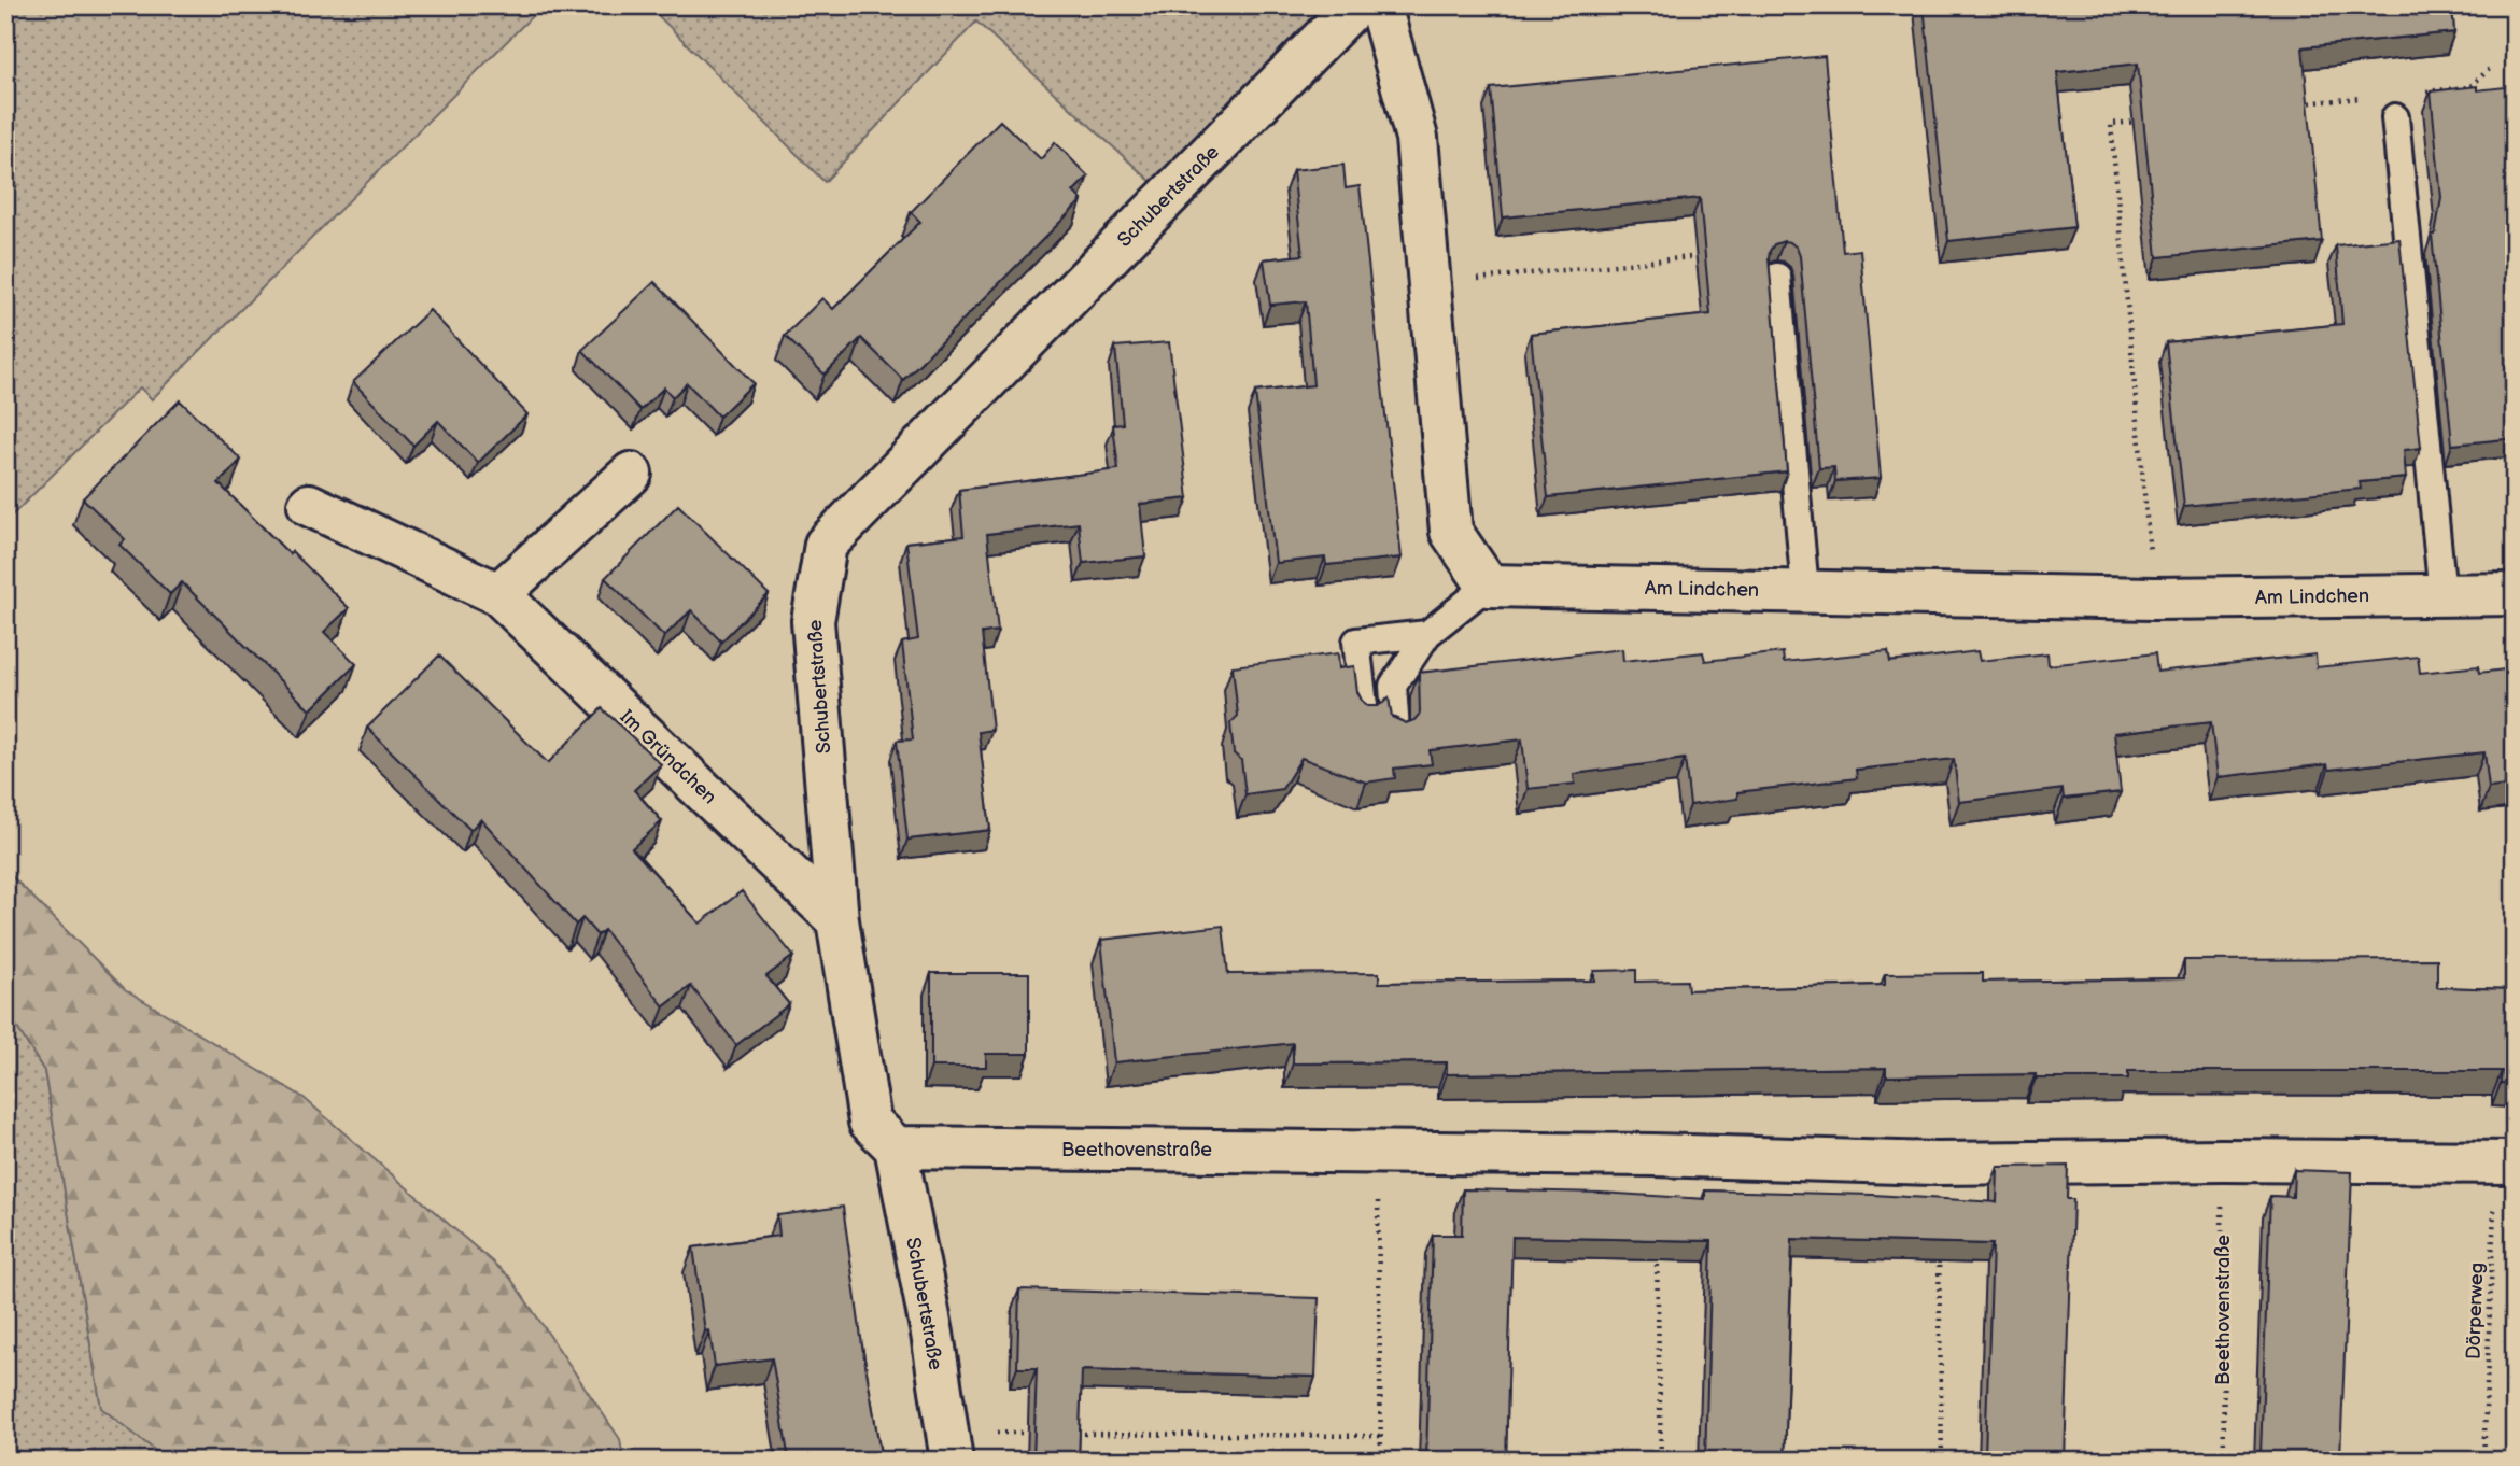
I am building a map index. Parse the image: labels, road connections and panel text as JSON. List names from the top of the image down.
{
  "streets": {
    "street": [
      "Schubertstraße",
      "Am Lindchen",
      "Im Gründchen",
      "Beethovenstraße"
    ],
    "path": ["Dörperweg"]
  },
  "crossings": [
    ["Schubertstraße", "Im Gründchen"],
    ["Schubertstraße", "Beethovenstraße"],
    ["Beethovenstraße", "Dörperweg"]
  ]
}
